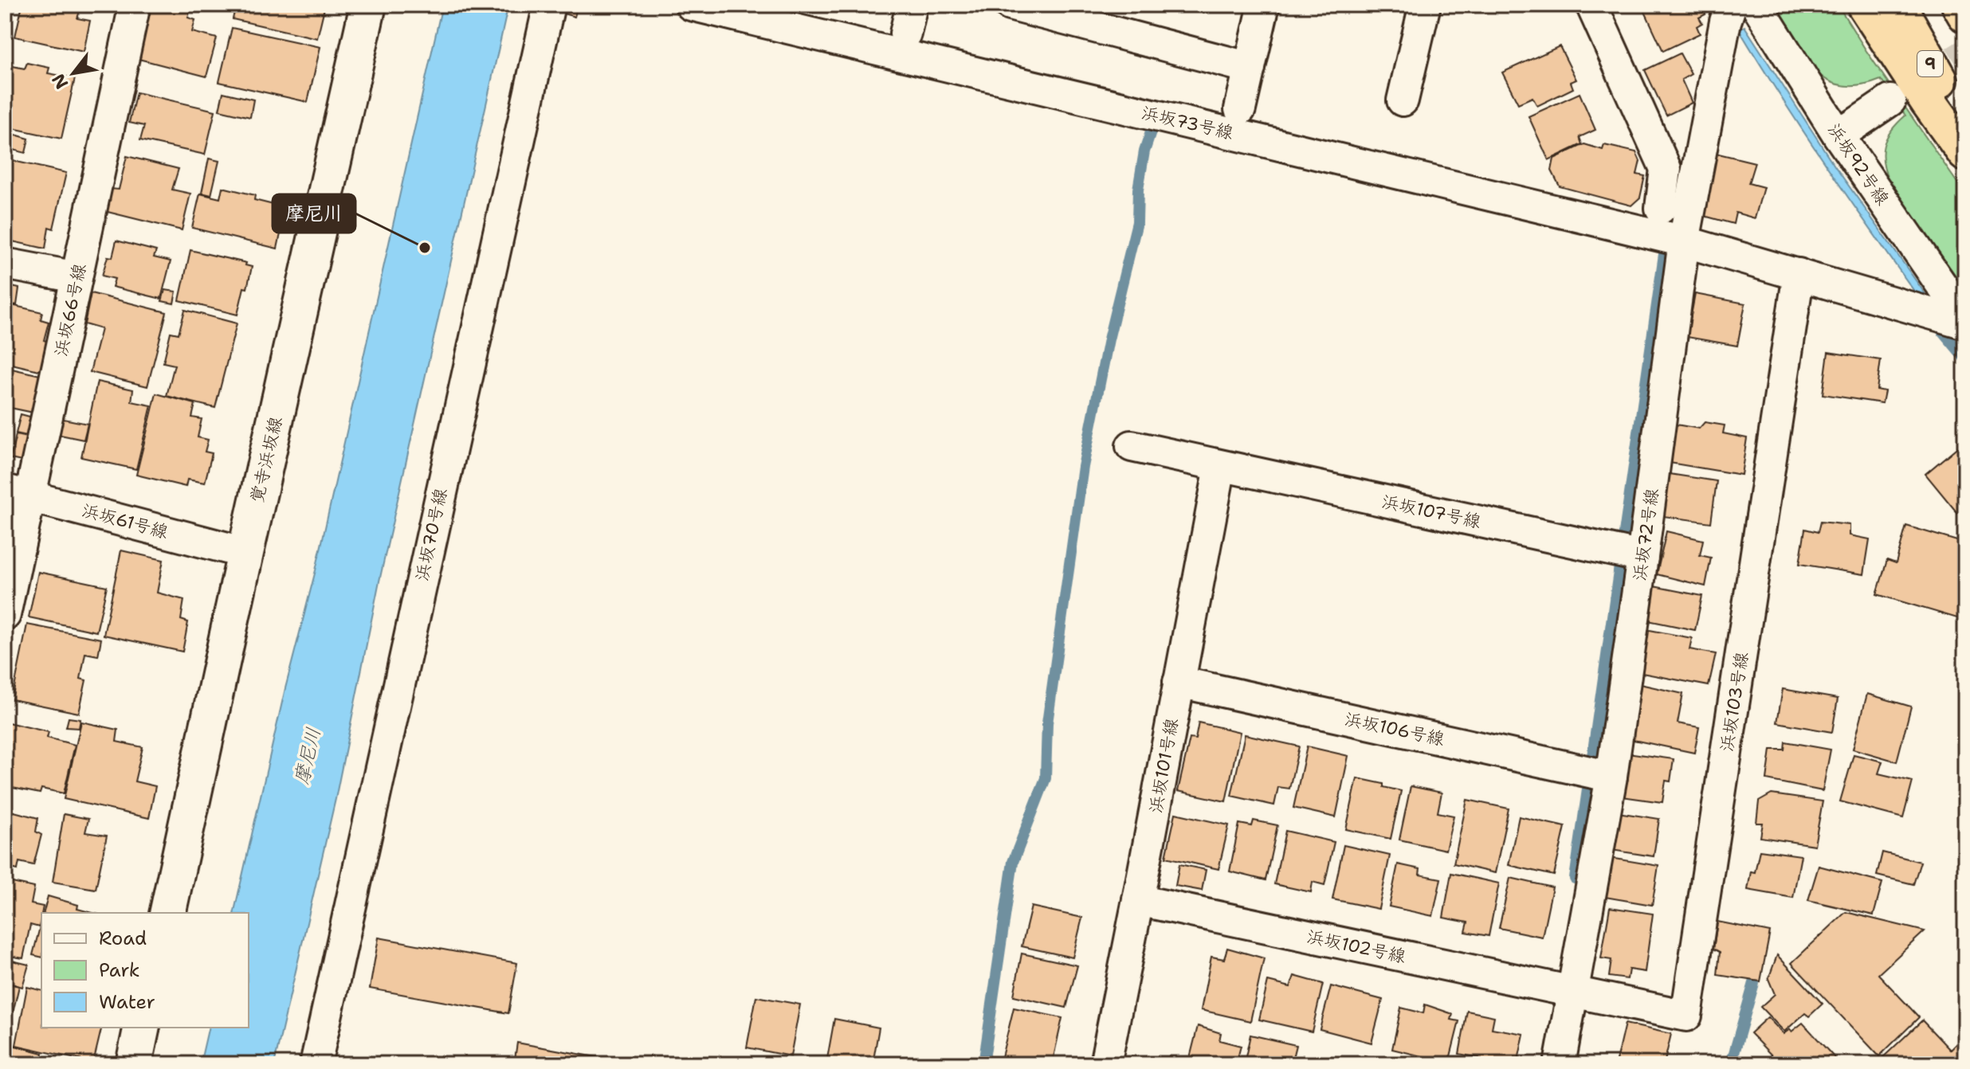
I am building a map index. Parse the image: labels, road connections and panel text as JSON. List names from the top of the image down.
{
  "streets": {
    "highway": ["9"],
    "street": [
      "浜坂73号線",
      "浜坂92号線",
      "浜坂66号線",
      "覚寺浜坂線",
      "浜坂107号線",
      "浜坂61号線",
      "浜坂70号線",
      "浜坂72号線",
      "浜坂103号線",
      "浜坂106号線",
      "浜坂101号線",
      "浜坂102号線"
    ]
  },
  "crossings": [
    ["浜坂73号線", "浜坂92号線"],
    ["浜坂73号線", "浜坂72号線"],
    ["浜坂73号線", "浜坂103号線"],
    ["浜坂66号線", "浜坂61号線"],
    ["覚寺浜坂線", "浜坂61号線"],
    ["浜坂107号線", "浜坂72号線"],
    ["浜坂107号線", "浜坂101号線"],
    ["浜坂72号線", "浜坂103号線"],
    ["浜坂72号線", "浜坂106号線"],
    ["浜坂72号線", "浜坂102号線"],
    ["浜坂103号線", "浜坂102号線"],
    ["浜坂106号線", "浜坂101号線"],
    ["浜坂101号線", "浜坂102号線"]
  ],
  "water": ["摩尼川"],
  "places": ["摩尼川"],
  "legend": ["Road", "Park", "Water"],
  "north": "bottom left"
}
